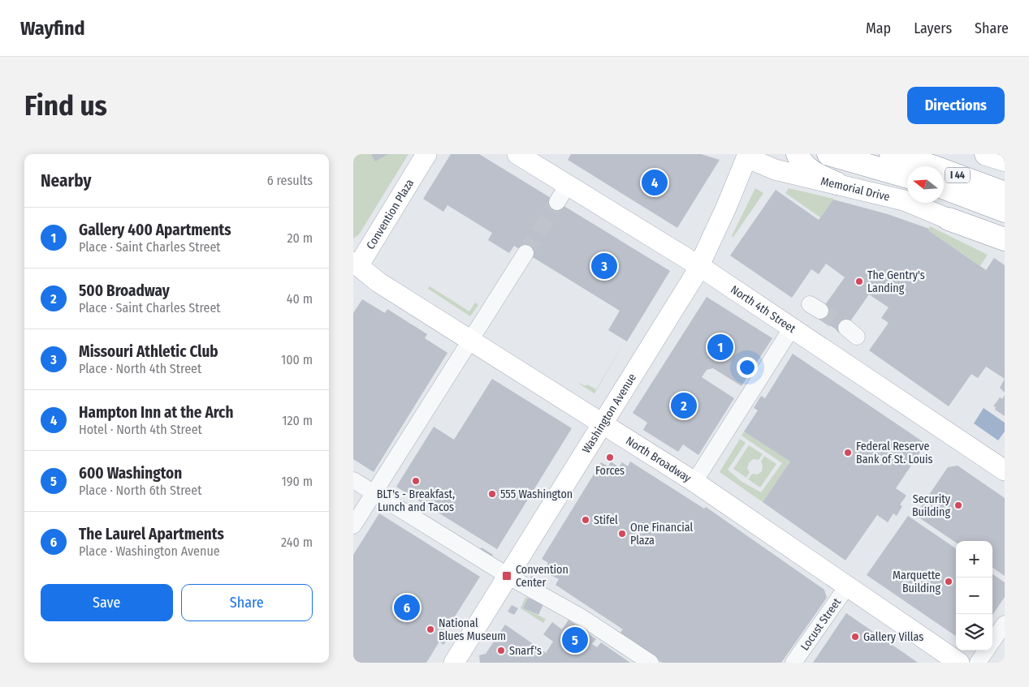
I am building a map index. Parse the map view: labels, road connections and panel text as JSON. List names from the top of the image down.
{
  "streets": {
    "highway": ["I 44"],
    "main road": [
      "Memorial Drive",
      "Convention Plaza",
      "North 4th Street",
      "Washington Avenue",
      "North Broadway"
    ],
    "street": ["Locust Street"]
  },
  "crossings": [
    ["Memorial Drive", "Washington Avenue"],
    ["Convention Plaza", "North Broadway"],
    ["North 4th Street", "Washington Avenue"],
    ["Washington Avenue", "North Broadway"],
    ["North Broadway", "Locust Street"]
  ],
  "places": {
    "other": [
      "The Gentry's Landing",
      "Federal Reserve Bank of St. Louis",
      "Forces",
      "BLT's - Breakfast, Lunch and Tacos",
      "555 Washington",
      "Security Building",
      "Stifel",
      "One Financial Plaza",
      "Marquette Building",
      "National Blues Museum",
      "Gallery Villas",
      "Snarf's"
    ],
    "transit": ["Convention Center"]
  },
  "north": "left",
  "page": {
    "header": "Wayfind",
    "nav": ["Map", "Layers", "Share"],
    "buttons": [
      "Directions",
      ["Save", "Share"]
    ],
    "title": "Find us",
    "heading": ["Nearby", "6 results"],
    "pins": [
      "4",
      "3",
      "1",
      "2",
      "6",
      "5"
    ],
    "list": [
      {
        "mark": "1",
        "name": "Gallery 400 Apartments",
        "note": "Place · Saint Charles Street",
        "value": "20 m"
      },
      {
        "mark": "2",
        "name": "500 Broadway",
        "note": "Place · Saint Charles Street",
        "value": "40 m"
      },
      {
        "mark": "3",
        "name": "Missouri Athletic Club",
        "note": "Place · North 4th Street",
        "value": "100 m"
      },
      {
        "mark": "4",
        "name": "Hampton Inn at the Arch",
        "note": "Hotel · North 4th Street",
        "value": "120 m"
      },
      {
        "mark": "5",
        "name": "600 Washington",
        "note": "Place · North 6th Street",
        "value": "190 m"
      },
      {
        "mark": "6",
        "name": "The Laurel Apartments",
        "note": "Place · Washington Avenue",
        "value": "240 m"
      }
    ],
    "map_buttons": ["+", "−"]
  }
}
